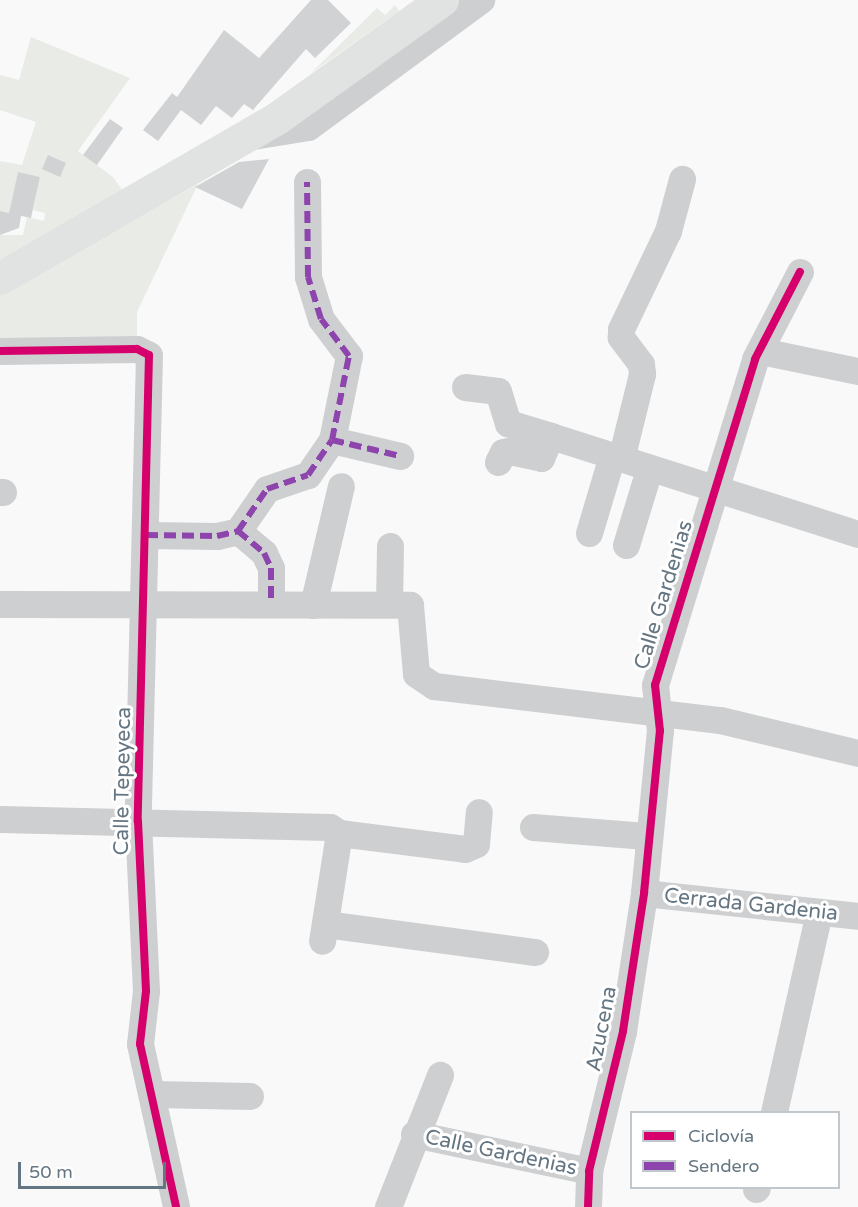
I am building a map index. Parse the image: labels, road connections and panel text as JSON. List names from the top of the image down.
{
  "streets": {
    "street": [
      "Calle Gardenias",
      "Calle Tepeyeca",
      "Cerrada Gardenia",
      "Azucena"
    ]
  },
  "crossings": [
    ["Calle Gardenias", "Cerrada Gardenia"],
    ["Calle Gardenias", "Azucena"],
    ["Cerrada Gardenia", "Azucena"]
  ],
  "legend": ["Ciclovía", "Sendero"],
  "scale_bar": "50 m"
}
